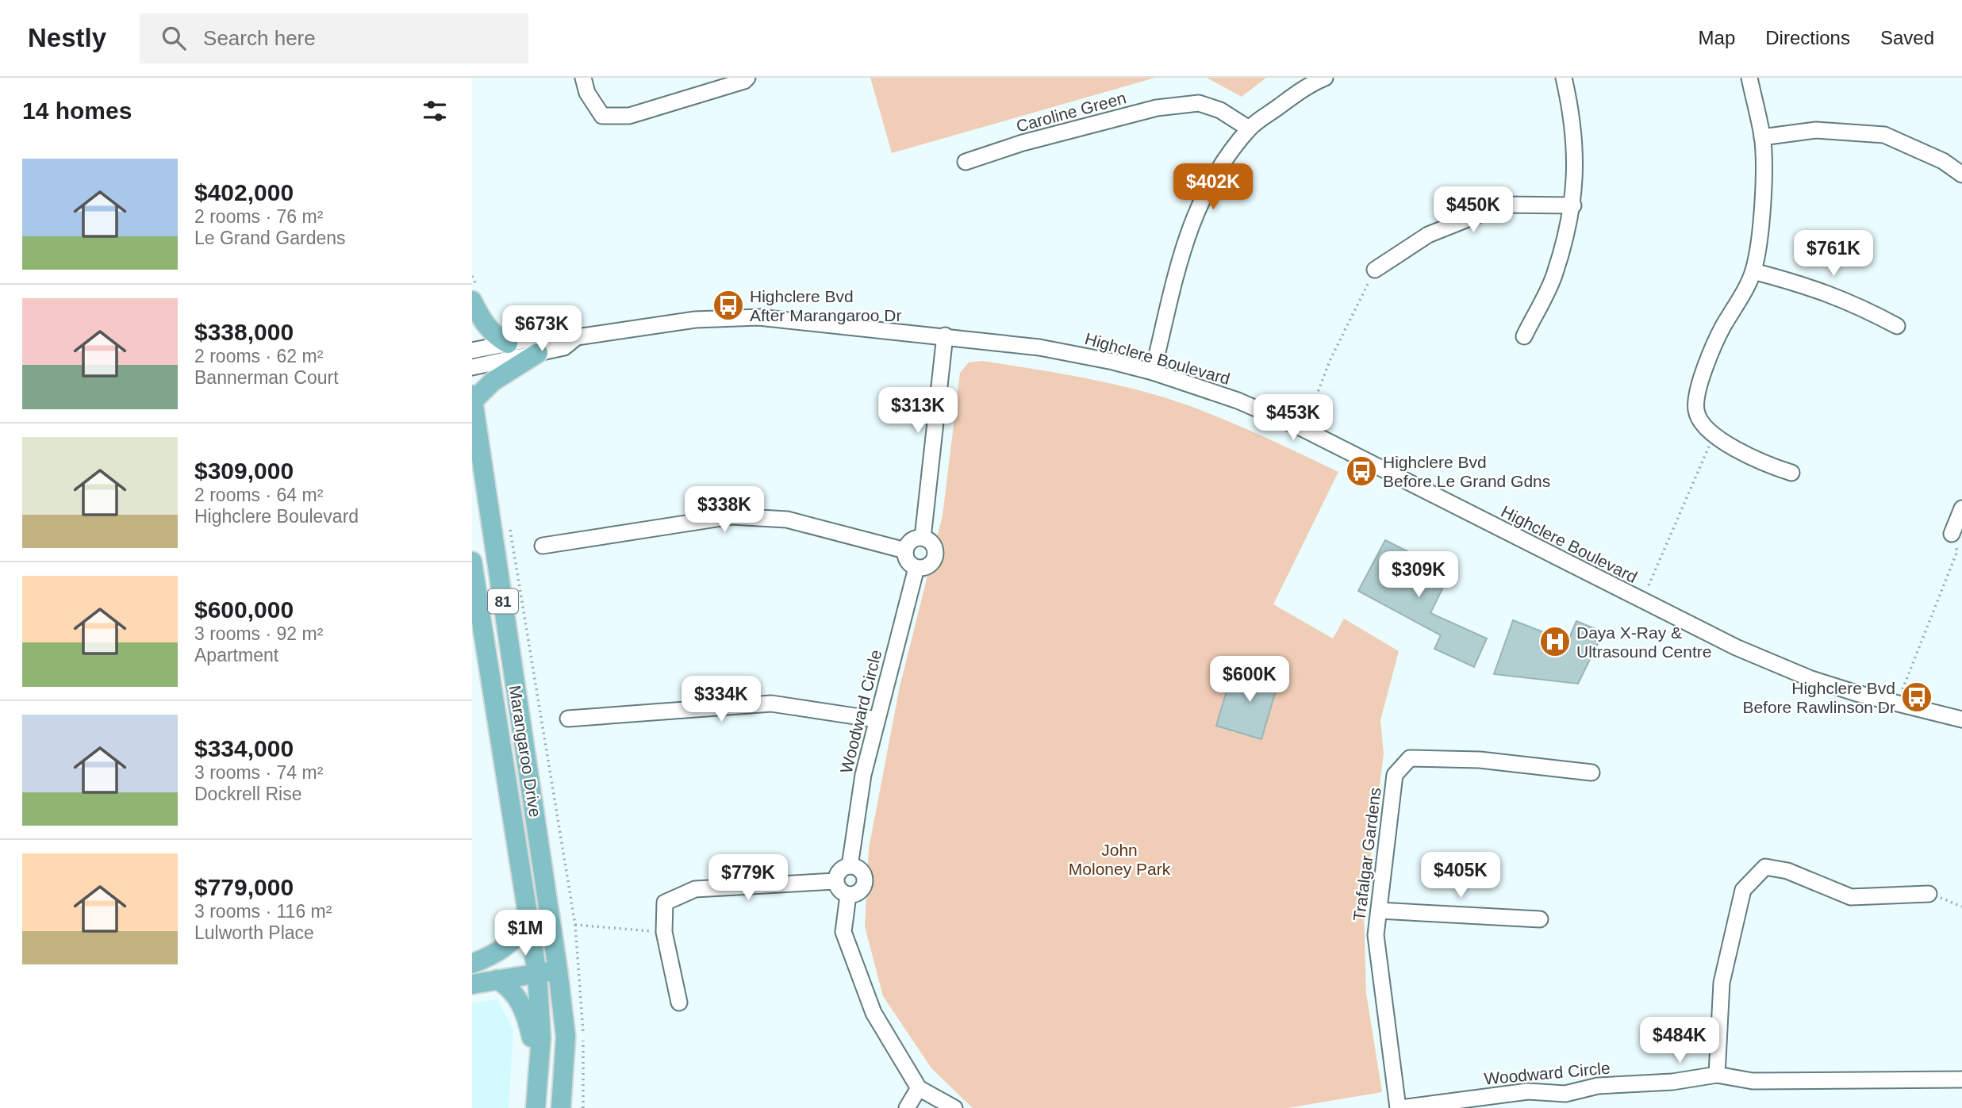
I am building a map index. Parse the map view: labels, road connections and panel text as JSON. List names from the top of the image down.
{
  "streets": {
    "main road": ["81", "Marangaroo Drive"],
    "street": [
      "Caroline Green",
      "Highclere Boulevard",
      "Woodward Circle",
      "Trafalgar Gardens"
    ]
  },
  "crossings": [
    ["Woodward Circle", "Trafalgar Gardens"]
  ],
  "parks": ["John Moloney Park"],
  "places": {
    "bus stop": ["Highclere Bvd After Marangaroo Dr", "Highclere Bvd Before Le Grand Gdns", "Highclere Bvd Before Rawlinson Dr"],
    "hospital": ["Daya X-Ray & Ultrasound Centre"]
  },
  "page": {
    "header": "Nestly",
    "search": "Search here",
    "nav": ["Map", "Directions", "Saved"],
    "heading": "14 homes",
    "list": [
      {
        "name": "$402,000",
        "note": "2 rooms · 76 m² · Le Grand Gardens"
      },
      {
        "name": "$338,000",
        "note": "2 rooms · 62 m² · Bannerman Court"
      },
      {
        "name": "$309,000",
        "note": "2 rooms · 64 m² · Highclere Boulevard"
      },
      {
        "name": "$600,000",
        "note": "3 rooms · 92 m² · Apartment"
      },
      {
        "name": "$334,000",
        "note": "3 rooms · 74 m² · Dockrell Rise"
      },
      {
        "name": "$779,000",
        "note": "3 rooms · 116 m² · Lulworth Place"
      }
    ],
    "price": [
      "$402K",
      "$450K",
      "$761K",
      "$673K",
      "$313K",
      "$453K",
      "$338K",
      "$309K",
      "$600K",
      "$334K",
      "$405K",
      "$779K",
      "$1M",
      "$484K"
    ]
  }
}
